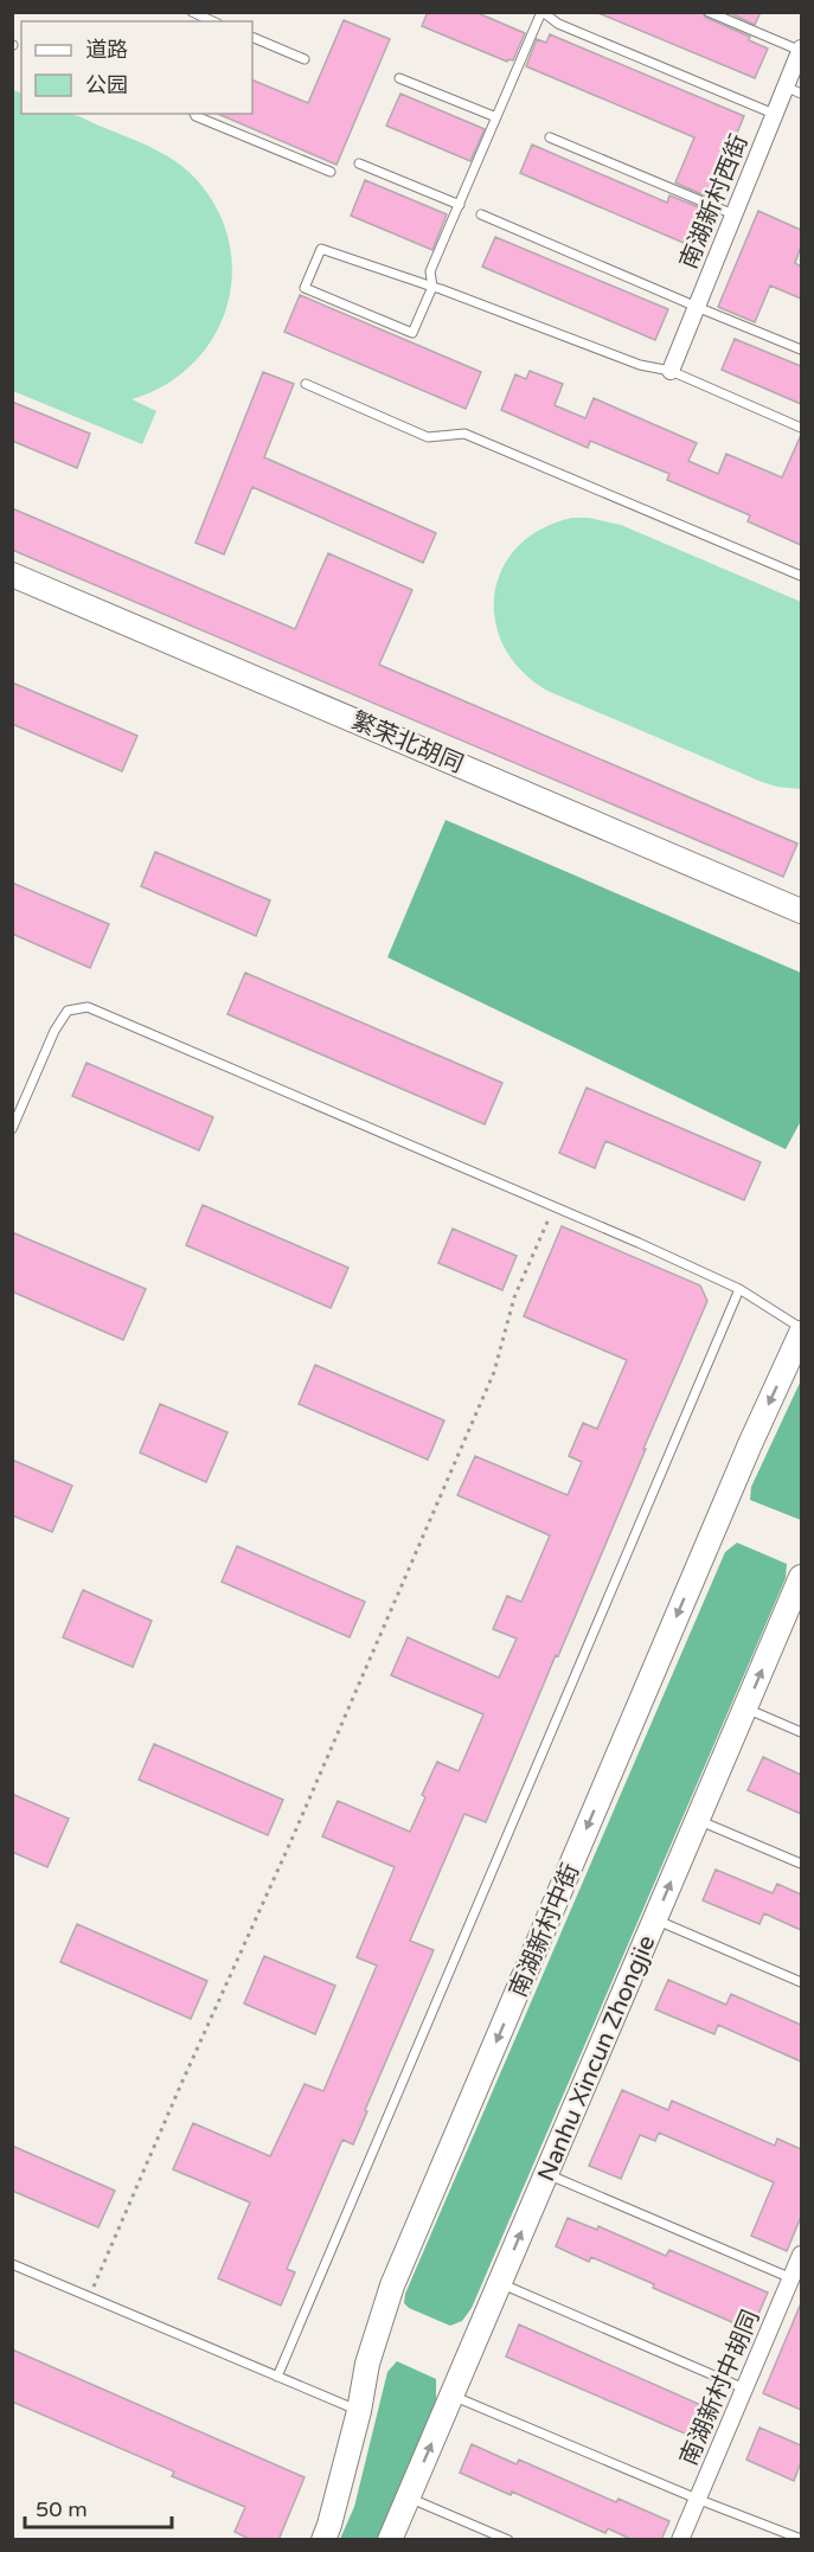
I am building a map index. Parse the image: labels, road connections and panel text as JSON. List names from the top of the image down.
{
  "streets": {
    "street": [
      "南湖新村西街",
      "繁荣北胡同",
      "南湖新村中街",
      "Nanhu Xincun Zhongjie",
      "南湖新村中胡同"
    ]
  },
  "one_way": ["南湖新村中街", "Nanhu Xincun Zhongjie"],
  "legend": ["道路", "公园"],
  "scale_bar": "50 m"
}
